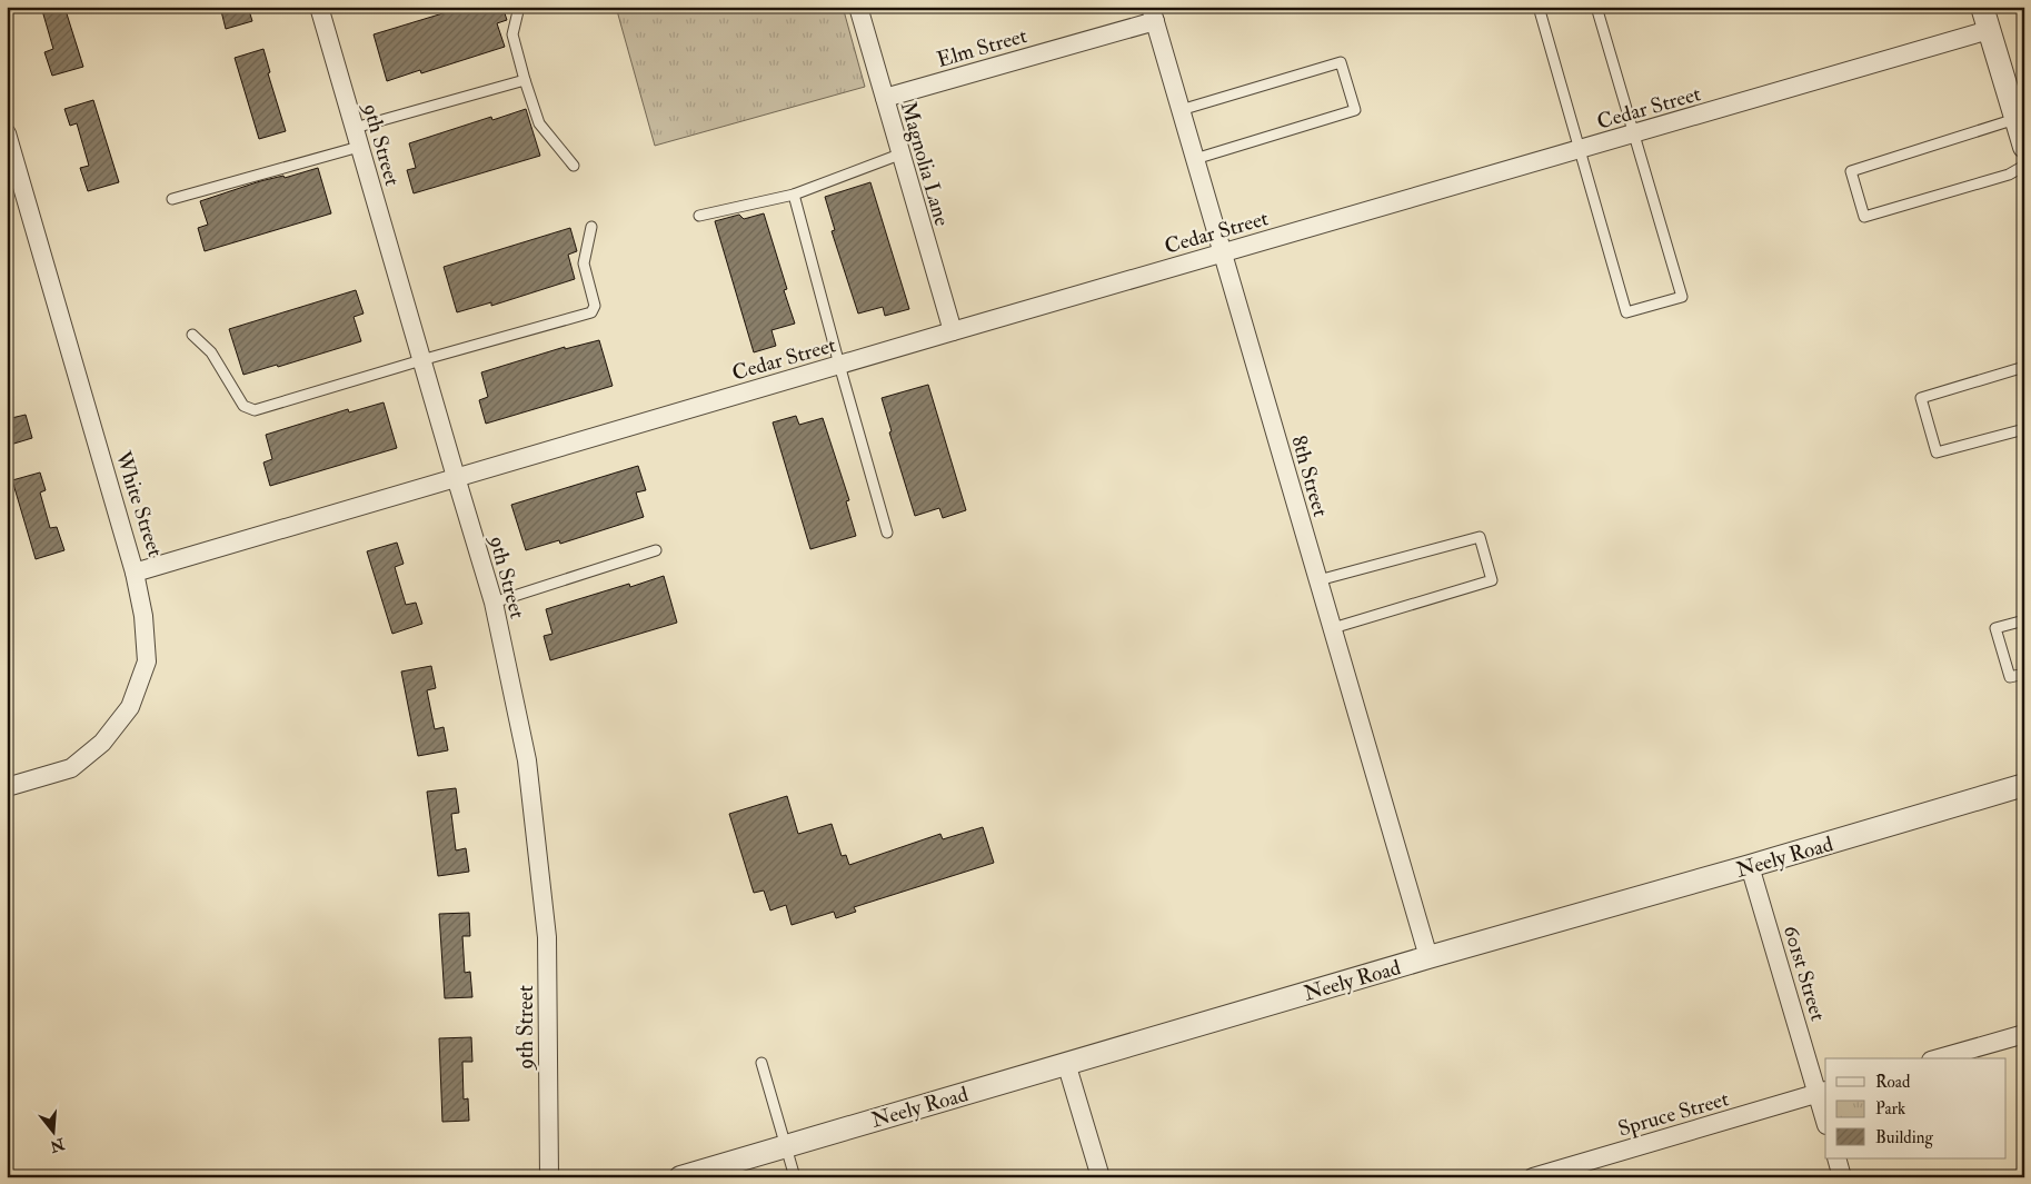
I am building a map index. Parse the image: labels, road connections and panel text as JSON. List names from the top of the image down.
{
  "streets": {
    "street": [
      "Elm Street",
      "Cedar Street",
      "9th Street",
      "Magnolia Lane",
      "8th Street",
      "White Street",
      "Neely Road",
      "601st Street",
      "Spruce Street"
    ]
  },
  "crossings": [
    ["Elm Street", "Magnolia Lane"],
    ["Elm Street", "8th Street"],
    ["Cedar Street", "9th Street"],
    ["Cedar Street", "Magnolia Lane"],
    ["Cedar Street", "8th Street"],
    ["Cedar Street", "White Street"],
    ["9th Street", "White Street"],
    ["8th Street", "Neely Road"],
    ["Neely Road", "601st Street"],
    ["601st Street", "Spruce Street"]
  ],
  "legend": ["Road", "Park", "Building"],
  "north": "bottom"
}
